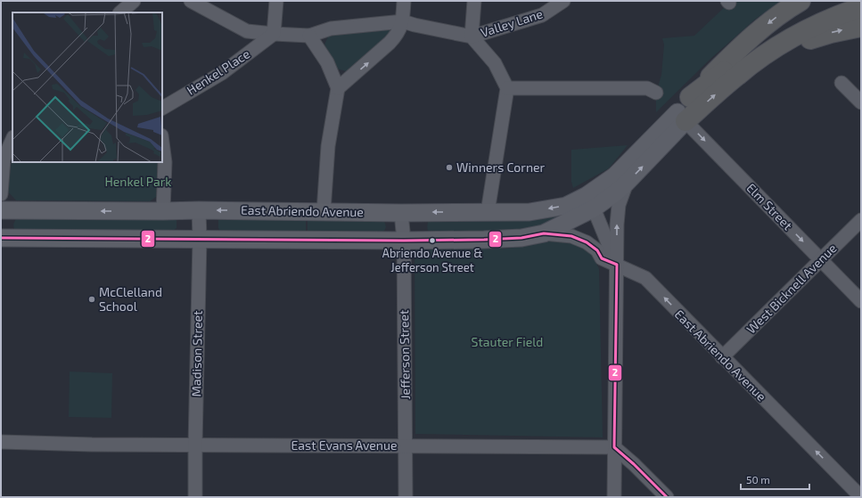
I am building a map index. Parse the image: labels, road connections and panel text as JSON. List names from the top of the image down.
{
  "streets": {
    "main road": ["East Abriendo Avenue"],
    "street": [
      "Valley Lane",
      "Henkel Place",
      "Elm Street",
      "West Bicknell Avenue",
      "Madison Street",
      "Jefferson Street",
      "East Evans Avenue"
    ]
  },
  "crossings": [
    ["Elm Street", "West Bicknell Avenue"],
    ["East Abriendo Avenue", "West Bicknell Avenue"],
    ["East Abriendo Avenue", "Madison Street"],
    ["East Abriendo Avenue", "Jefferson Street"],
    ["Madison Street", "East Evans Avenue"],
    ["Jefferson Street", "East Evans Avenue"]
  ],
  "one_way": ["Elm Street"],
  "parks": ["Henkel Park", "Stauter Field"],
  "places": ["Winners Corner", "Abriendo Avenue & Jefferson Street", "McClelland School"],
  "lines": ["transit line 2"],
  "scale_bar": "50 m"
}
